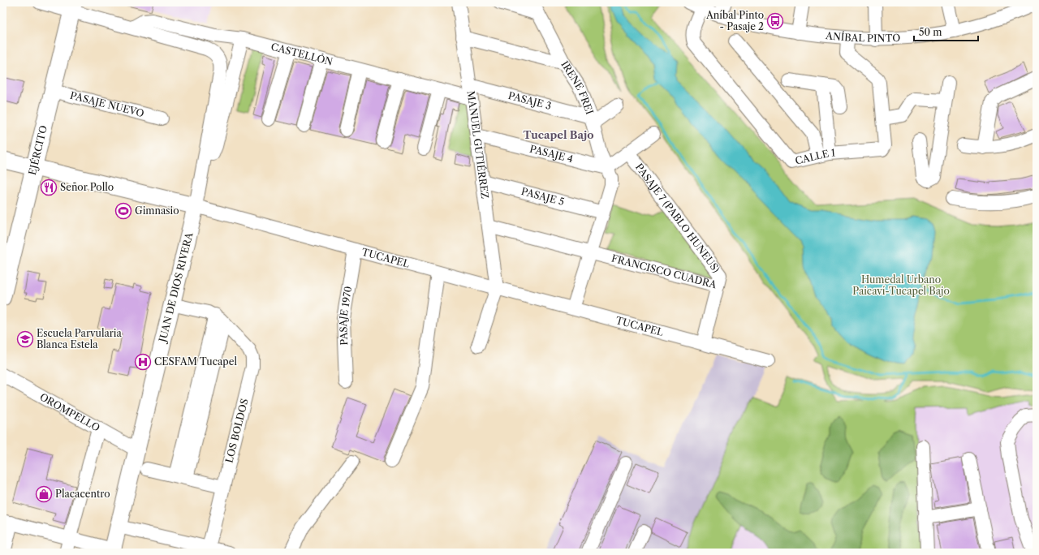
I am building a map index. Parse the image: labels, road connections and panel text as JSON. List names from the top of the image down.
{
  "streets": {
    "main road": ["EJÉRCITO", "TUCAPEL", "JUAN DE DIOS RIVERA"],
    "street": [
      "ANÍBAL PINTO",
      "CASTELLÓN",
      "IRENE FREI",
      "PASAJE 3",
      "PASAJE NUEVO",
      "MANUEL GUTIÉRREZ",
      "PASAJE 4",
      "CALLE 1",
      "PASAJE 5",
      "PASAJE 7 (PABLO HUNEUS)",
      "FRANCISCO CUADRA",
      "PASAJE 1970",
      "OROMPELLO",
      "LOS BOLDOS"
    ]
  },
  "crossings": [
    ["ANÍBAL PINTO", "CALLE 1"],
    ["CASTELLÓN", "MANUEL GUTIÉRREZ"],
    ["CASTELLÓN", "JUAN DE DIOS RIVERA"],
    ["IRENE FREI", "PASAJE 3"],
    ["IRENE FREI", "PASAJE 4"],
    ["IRENE FREI", "PASAJE 5"],
    ["IRENE FREI", "TUCAPEL"],
    ["IRENE FREI", "FRANCISCO CUADRA"],
    ["PASAJE 3", "MANUEL GUTIÉRREZ"],
    ["PASAJE NUEVO", "EJÉRCITO"],
    ["MANUEL GUTIÉRREZ", "PASAJE 4"],
    ["MANUEL GUTIÉRREZ", "PASAJE 5"],
    ["MANUEL GUTIÉRREZ", "TUCAPEL"],
    ["MANUEL GUTIÉRREZ", "FRANCISCO CUADRA"],
    ["EJÉRCITO", "TUCAPEL"],
    ["PASAJE 7 (PABLO HUNEUS)", "FRANCISCO CUADRA"],
    ["TUCAPEL", "FRANCISCO CUADRA"],
    ["TUCAPEL", "JUAN DE DIOS RIVERA"],
    ["TUCAPEL", "PASAJE 1970"],
    ["JUAN DE DIOS RIVERA", "OROMPELLO"]
  ],
  "districts": ["Tucapel Bajo"],
  "parks": ["Humedal Urbano Paicaví-Tucapel Bajo"],
  "places": {
    "bus stop": ["Aníbal Pinto - Pasaje 2"],
    "restaurant": ["Señor Pollo"],
    "sports": ["Gimnasio"],
    "school or university": ["Escuela Parvularia Blanca Estela"],
    "hospital": ["CESFAM Tucapel"],
    "shop": ["Placacentro"]
  },
  "scale_bar": "50 m"
}
